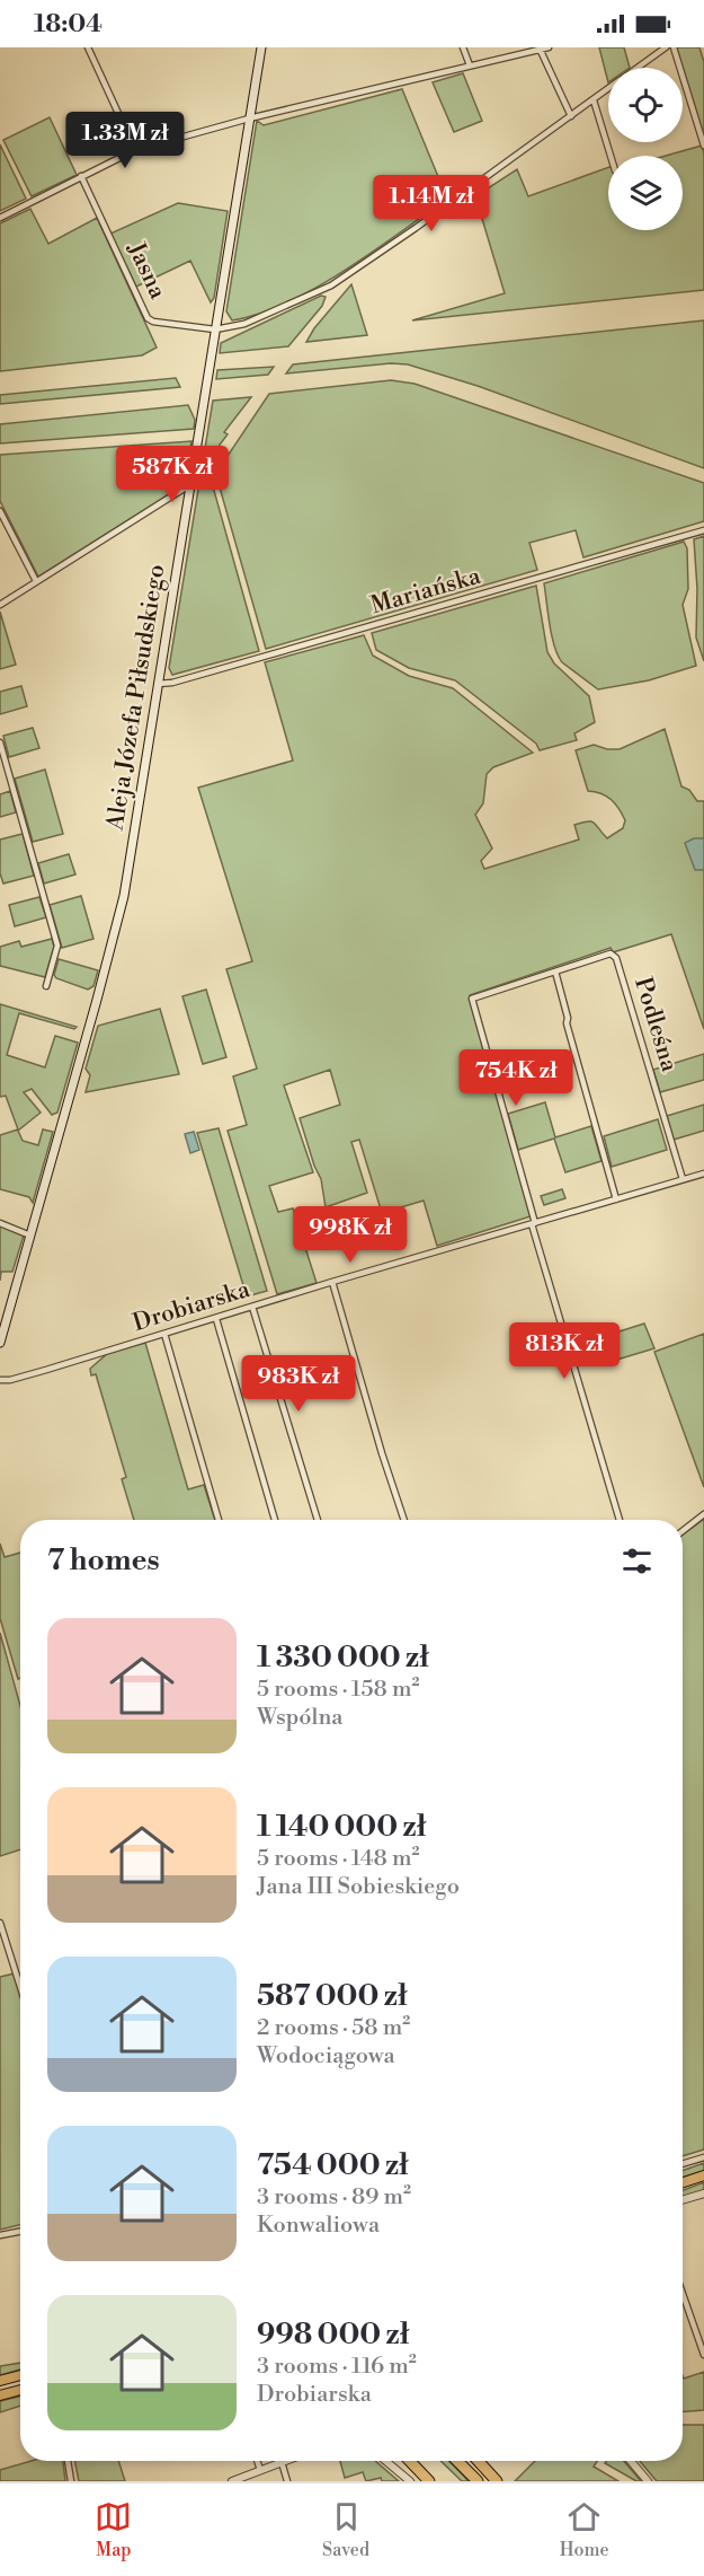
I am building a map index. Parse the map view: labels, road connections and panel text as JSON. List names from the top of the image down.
{
  "streets": {
    "main road": ["Aleja Józefa Piłsudskiego"],
    "street": [
      "Jasna",
      "Mariańska",
      "Podleśna",
      "Drobiarska"
    ]
  },
  "crossings": [
    ["Jasna", "Aleja Józefa Piłsudskiego"],
    ["Mariańska", "Aleja Józefa Piłsudskiego"],
    ["Podleśna", "Drobiarska"]
  ],
  "page": {
    "status": "18:04",
    "price": [
      "1.33M zł",
      "1.14M zł",
      "587K zł",
      "754K zł",
      "998K zł",
      "813K zł",
      "983K zł"
    ],
    "heading": "7 homes",
    "list": [
      {
        "name": "1 330 000 zł",
        "note": "5 rooms · 158 m² · Wspólna"
      },
      {
        "name": "1 140 000 zł",
        "note": "5 rooms · 148 m² · Jana III Sobieskiego"
      },
      {
        "name": "587 000 zł",
        "note": "2 rooms · 58 m² · Wodociągowa"
      },
      {
        "name": "754 000 zł",
        "note": "3 rooms · 89 m² · Konwaliowa"
      },
      {
        "name": "998 000 zł",
        "note": "3 rooms · 116 m² · Drobiarska"
      }
    ],
    "tabs": ["Map", "Saved", "Home"]
  }
}
